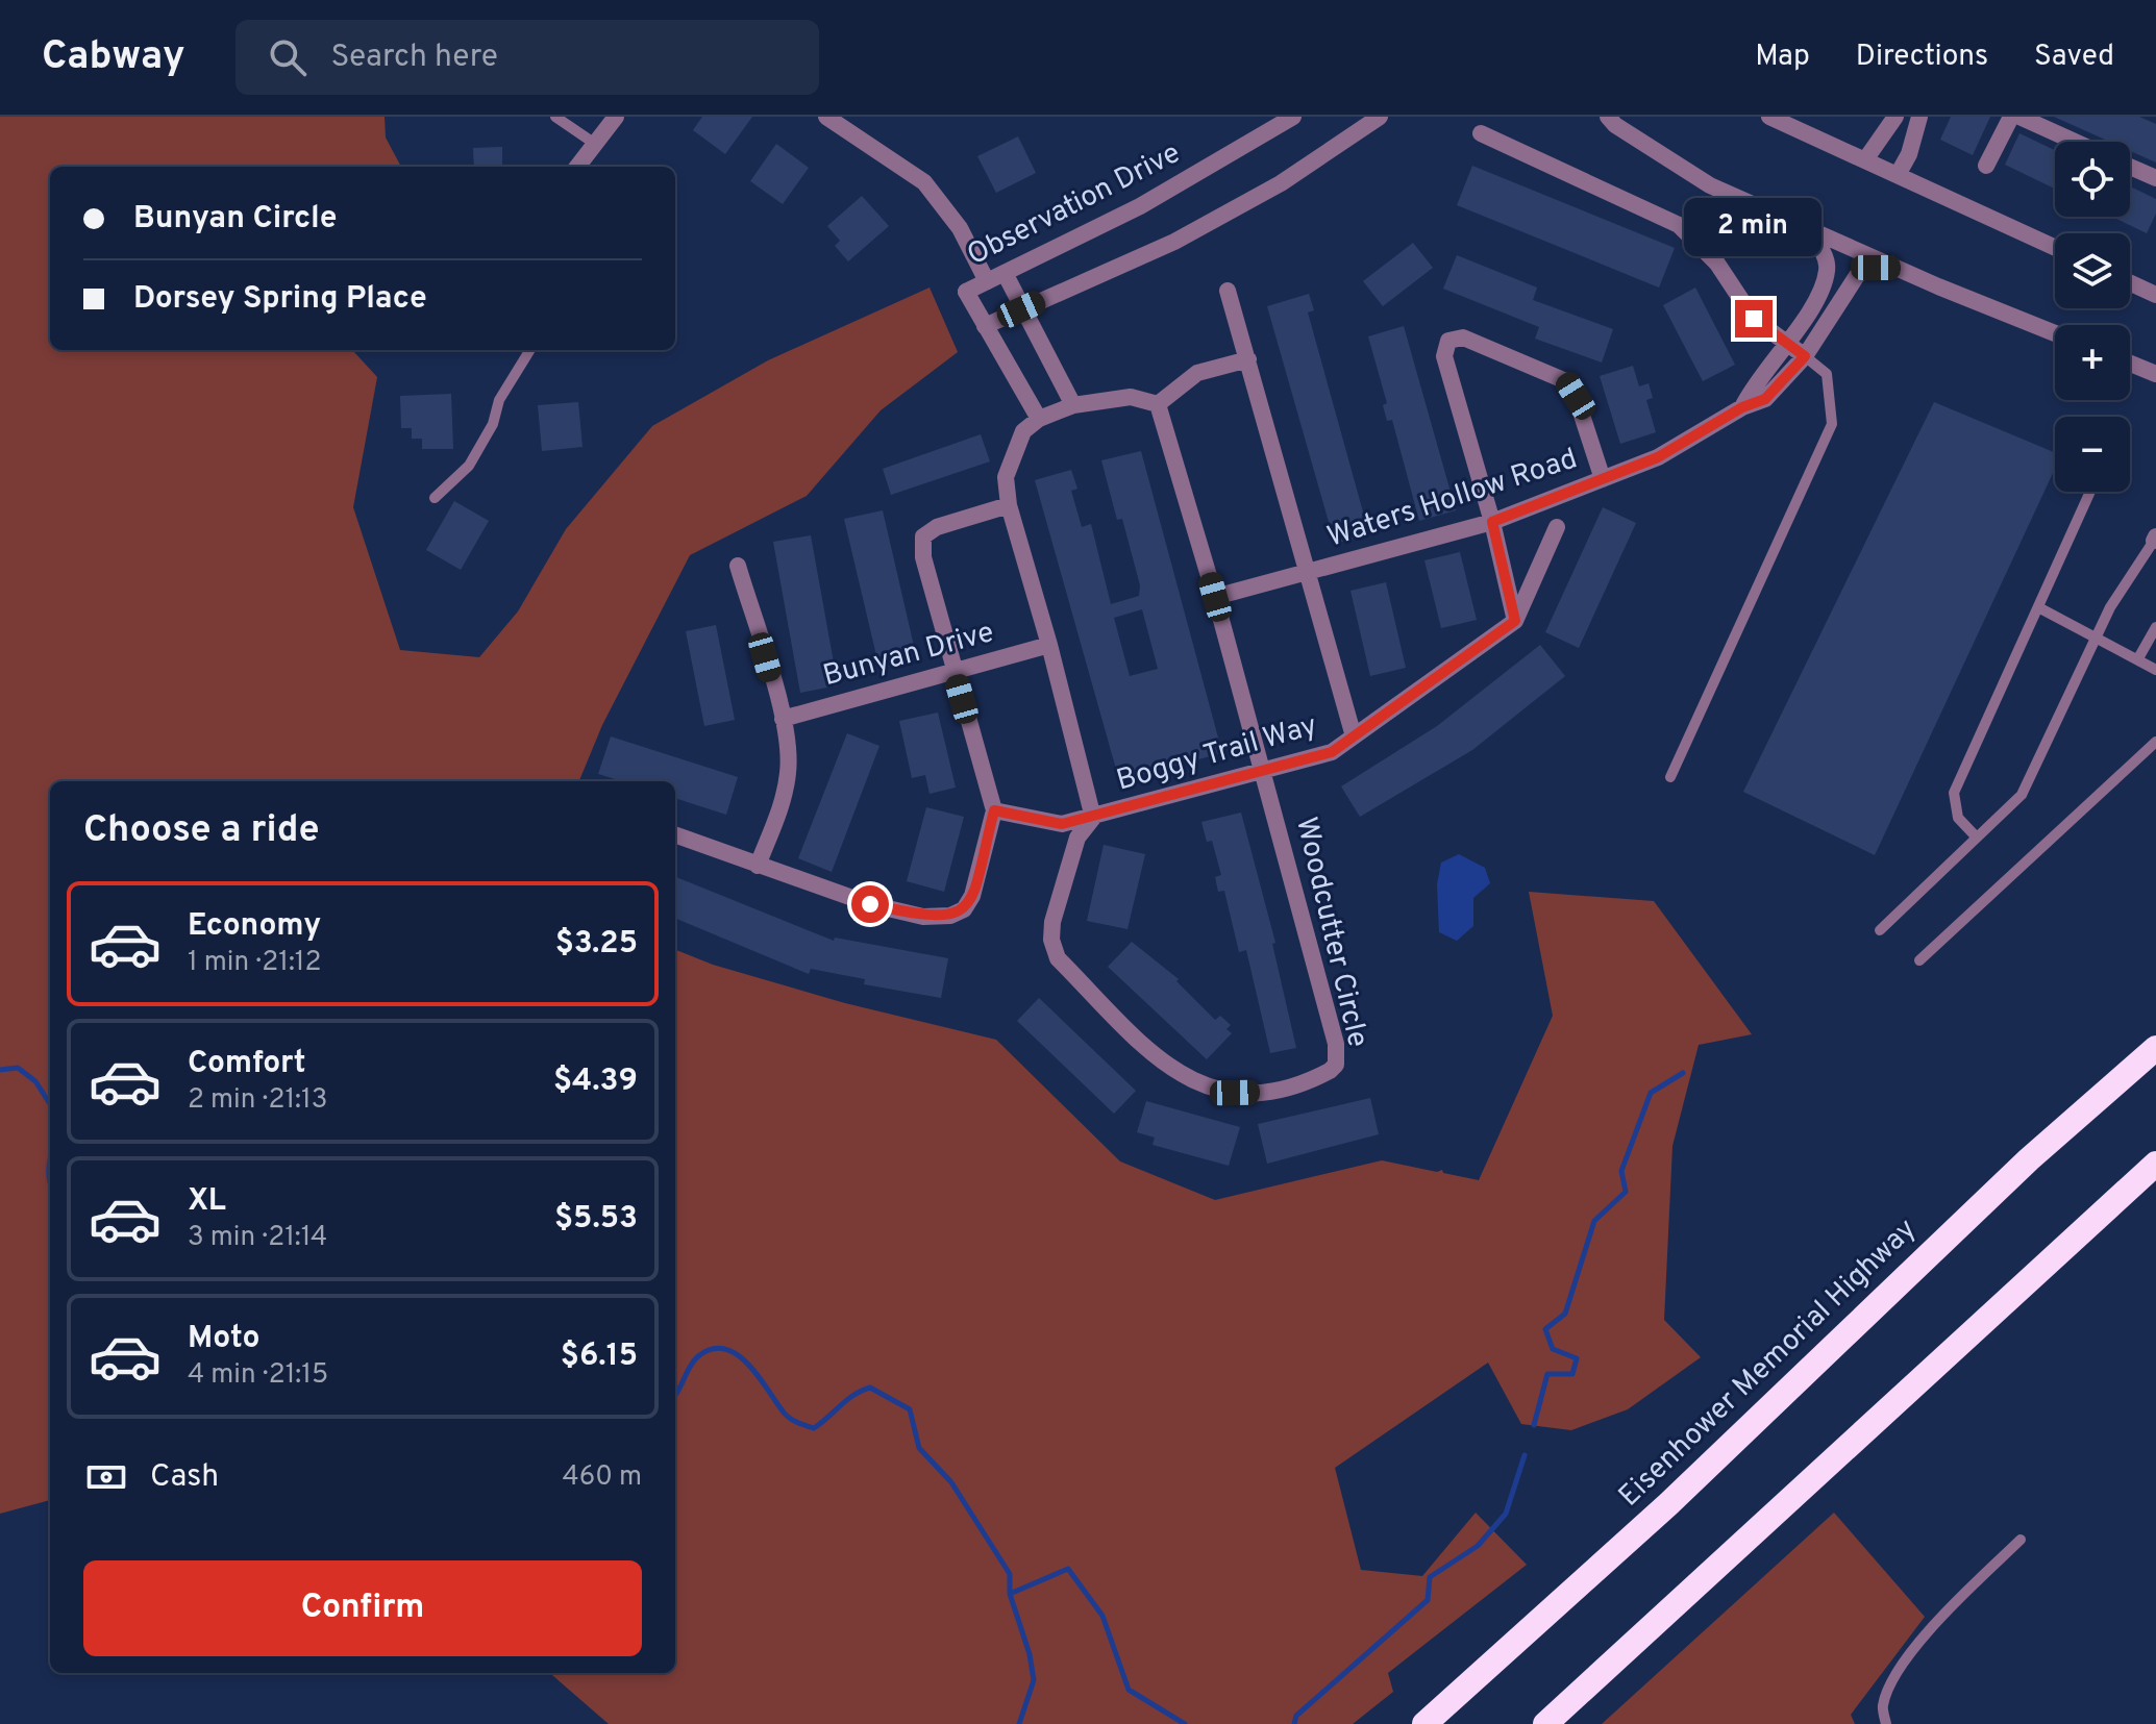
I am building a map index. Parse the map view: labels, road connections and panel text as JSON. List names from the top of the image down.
{
  "streets": {
    "highway": ["Eisenhower Memorial Highway"],
    "street": [
      "Observation Drive",
      "Waters Hollow Road",
      "Bunyan Drive",
      "Boggy Trail Way",
      "Woodcutter Circle"
    ]
  },
  "crossings": [
    ["Waters Hollow Road", "Woodcutter Circle"],
    ["Boggy Trail Way", "Woodcutter Circle"]
  ],
  "page": {
    "header": "Cabway",
    "search": "Search here",
    "nav": ["Map", "Directions", "Saved"],
    "map_buttons": ["+", "−"],
    "banner": ["Bunyan Circle", "Dorsey Spring Place"],
    "bubble": "2 min",
    "heading": "Choose a ride",
    "list": [
      {
        "name": "Economy",
        "note": "1 min · 21:12",
        "value": "$3.25"
      },
      {
        "name": "Comfort",
        "note": "2 min · 21:13",
        "value": "$4.39"
      },
      {
        "name": "XL",
        "note": "3 min · 21:14",
        "value": "$5.53"
      },
      {
        "name": "Moto",
        "note": "4 min · 21:15",
        "value": "$6.15"
      }
    ],
    "pay": ["Cash", "460 m"],
    "buttons": "Confirm"
  }
}
